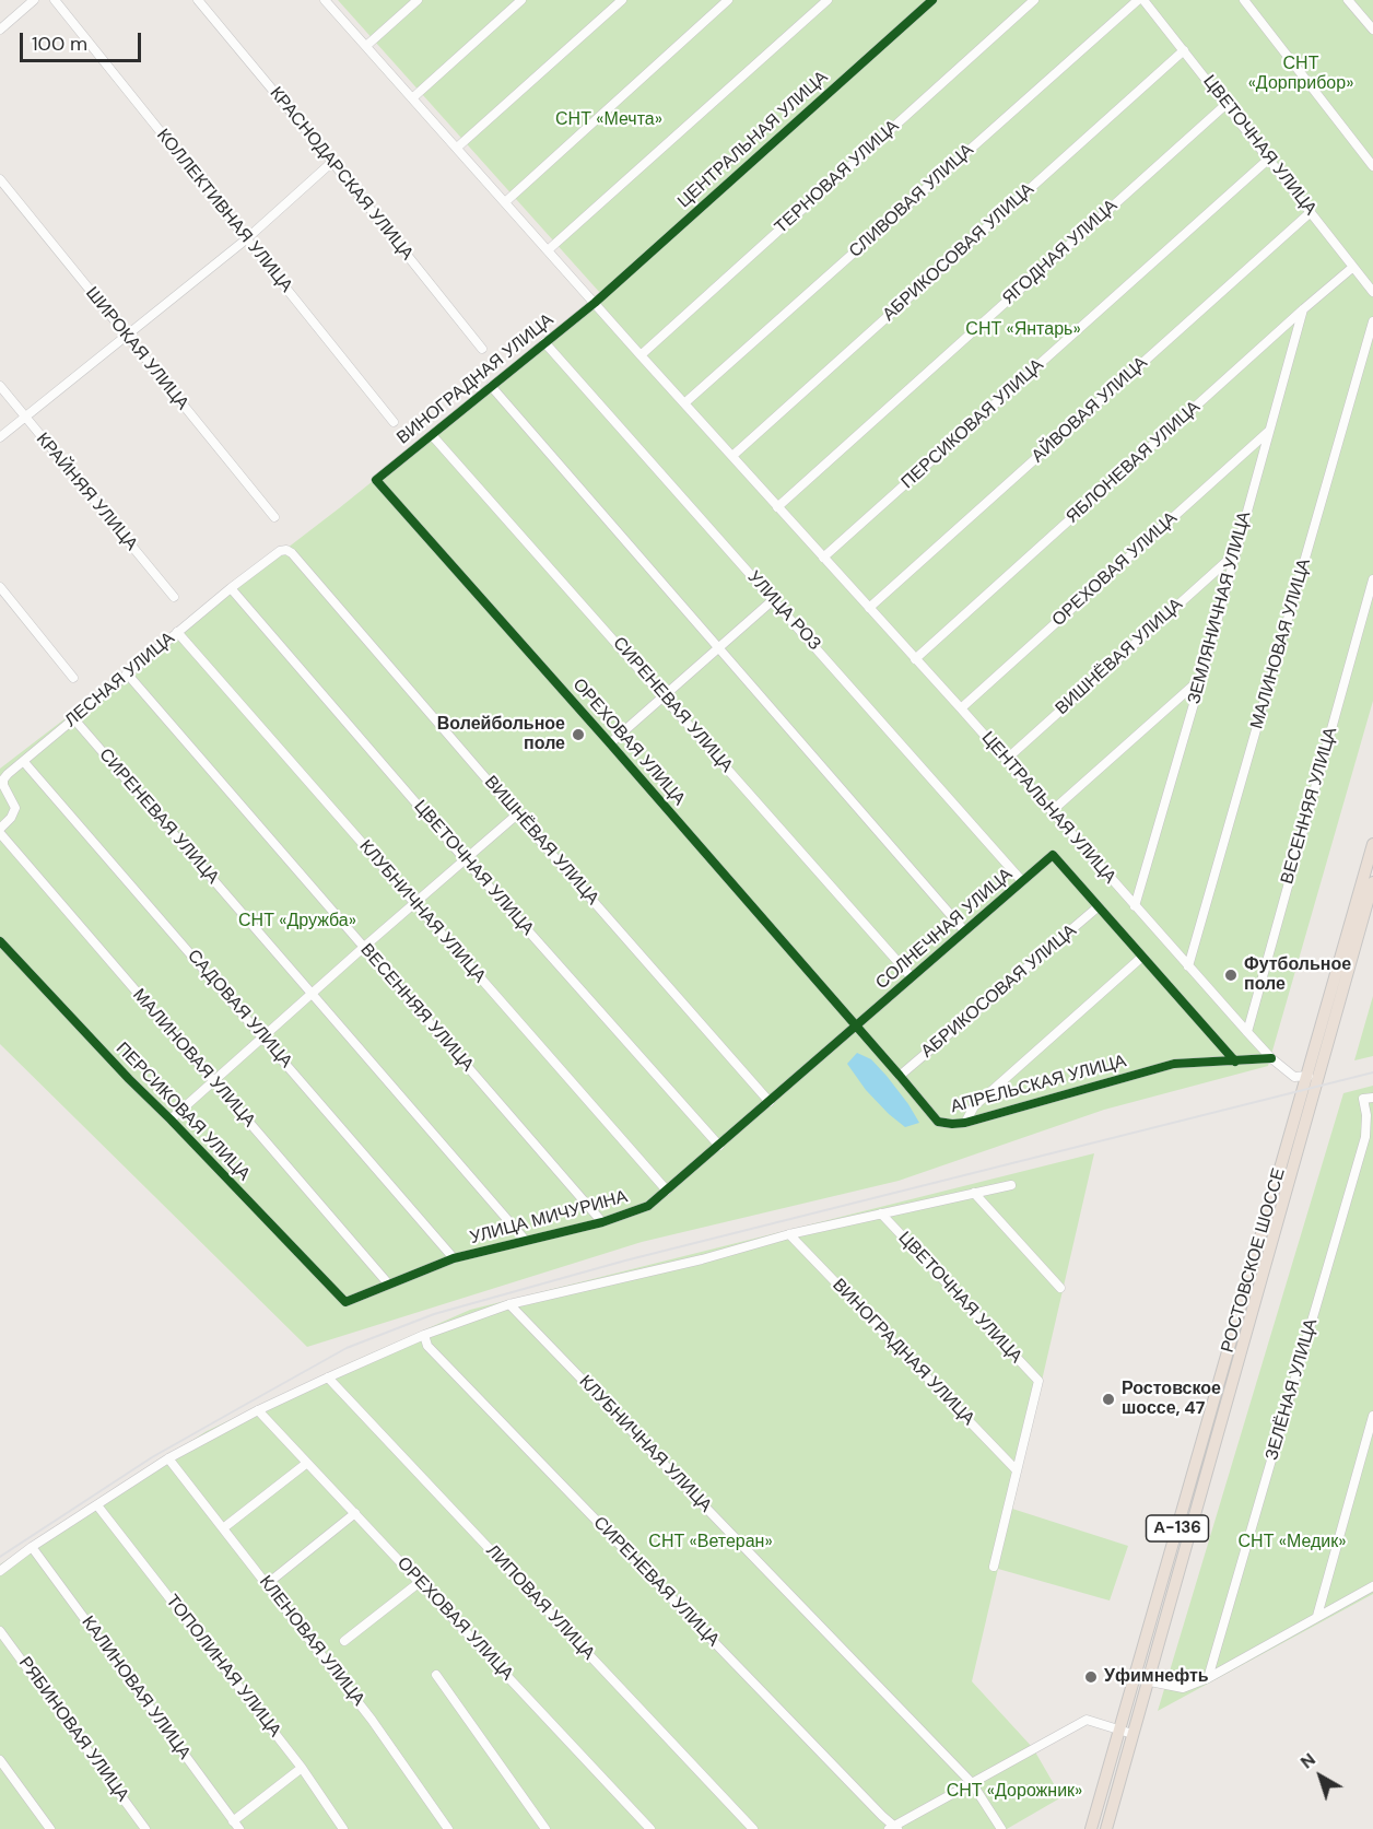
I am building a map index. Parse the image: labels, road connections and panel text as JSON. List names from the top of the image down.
{
  "streets": {
    "highway": ["РОСТОВСКОЕ ШОССЕ", "А-136"],
    "street": [
      "ЦЕНТРАЛЬНАЯ УЛИЦА",
      "ЦВЕТОЧНАЯ УЛИЦА",
      "КРАСНОДАРСКАЯ УЛИЦА",
      "ТЕРНОВАЯ УЛИЦА",
      "СЛИВОВАЯ УЛИЦА",
      "КОЛЛЕКТИВНАЯ УЛИЦА",
      "АБРИКОСОВАЯ УЛИЦА",
      "ЯГОДНАЯ УЛИЦА",
      "ШИРОКАЯ УЛИЦА",
      "ВИНОГРАДНАЯ УЛИЦА",
      "АЙВОВАЯ УЛИЦА",
      "ПЕРСИКОВАЯ УЛИЦА",
      "ЯБЛОНЕВАЯ УЛИЦА",
      "КРАЙНЯЯ УЛИЦА",
      "ОРЕХОВАЯ УЛИЦА",
      "ЗЕМЛЯНИЧНАЯ УЛИЦА",
      "УЛИЦА РОЗ",
      "МАЛИНОВАЯ УЛИЦА",
      "ВИШНЁВАЯ УЛИЦА",
      "ЛЕСНАЯ УЛИЦА",
      "СИРЕНЕВАЯ УЛИЦА",
      "ВЕСЕННЯЯ УЛИЦА",
      "КЛУБНИЧНАЯ УЛИЦА",
      "СОЛНЕЧНАЯ УЛИЦА",
      "САДОВАЯ УЛИЦА",
      "АПРЕЛЬСКАЯ УЛИЦА",
      "УЛИЦА МИЧУРИНА",
      "ЗЕЛЁНАЯ УЛИЦА",
      "ЛИПОВАЯ УЛИЦА",
      "КЛЕНОВАЯ УЛИЦА",
      "ТОПОЛИНАЯ УЛИЦА",
      "КАЛИНОВАЯ УЛИЦА",
      "РЯБИНОВАЯ УЛИЦА"
    ]
  },
  "crossings": [
    ["ЦЕНТРАЛЬНАЯ УЛИЦА", "ТЕРНОВАЯ УЛИЦА"],
    ["ЦЕНТРАЛЬНАЯ УЛИЦА", "СЛИВОВАЯ УЛИЦА"],
    ["ЦЕНТРАЛЬНАЯ УЛИЦА", "АБРИКОСОВАЯ УЛИЦА"],
    ["ЦЕНТРАЛЬНАЯ УЛИЦА", "ЯГОДНАЯ УЛИЦА"],
    ["ЦЕНТРАЛЬНАЯ УЛИЦА", "ВИНОГРАДНАЯ УЛИЦА"],
    ["ЦЕНТРАЛЬНАЯ УЛИЦА", "АЙВОВАЯ УЛИЦА"],
    ["ЦЕНТРАЛЬНАЯ УЛИЦА", "ПЕРСИКОВАЯ УЛИЦА"],
    ["ЦЕНТРАЛЬНАЯ УЛИЦА", "ЯБЛОНЕВАЯ УЛИЦА"],
    ["ЦЕНТРАЛЬНАЯ УЛИЦА", "ОРЕХОВАЯ УЛИЦА"],
    ["ЦЕНТРАЛЬНАЯ УЛИЦА", "ЗЕМЛЯНИЧНАЯ УЛИЦА"],
    ["ЦЕНТРАЛЬНАЯ УЛИЦА", "МАЛИНОВАЯ УЛИЦА"],
    ["ЦЕНТРАЛЬНАЯ УЛИЦА", "ВИШНЁВАЯ УЛИЦА"],
    ["ЦЕНТРАЛЬНАЯ УЛИЦА", "ВЕСЕННЯЯ УЛИЦА"],
    ["ЦЕНТРАЛЬНАЯ УЛИЦА", "АПРЕЛЬСКАЯ УЛИЦА"],
    ["ЦЕНТРАЛЬНАЯ УЛИЦА", "РОСТОВСКОЕ ШОССЕ"],
    ["ЦВЕТОЧНАЯ УЛИЦА", "АБРИКОСОВАЯ УЛИЦА"],
    ["ЦВЕТОЧНАЯ УЛИЦА", "ЯГОДНАЯ УЛИЦА"],
    ["ЦВЕТОЧНАЯ УЛИЦА", "ВИНОГРАДНАЯ УЛИЦА"],
    ["ЦВЕТОЧНАЯ УЛИЦА", "АЙВОВАЯ УЛИЦА"],
    ["ЦВЕТОЧНАЯ УЛИЦА", "ПЕРСИКОВАЯ УЛИЦА"],
    ["ЦВЕТОЧНАЯ УЛИЦА", "ЯБЛОНЕВАЯ УЛИЦА"],
    ["ЦВЕТОЧНАЯ УЛИЦА", "ЛЕСНАЯ УЛИЦА"],
    ["ЦВЕТОЧНАЯ УЛИЦА", "УЛИЦА МИЧУРИНА"],
    ["АБРИКОСОВАЯ УЛИЦА", "СОЛНЕЧНАЯ УЛИЦА"],
    ["АБРИКОСОВАЯ УЛИЦА", "АПРЕЛЬСКАЯ УЛИЦА"],
    ["ВИНОГРАДНАЯ УЛИЦА", "ОРЕХОВАЯ УЛИЦА"],
    ["ВИНОГРАДНАЯ УЛИЦА", "УЛИЦА РОЗ"],
    ["ВИНОГРАДНАЯ УЛИЦА", "СИРЕНЕВАЯ УЛИЦА"],
    ["ПЕРСИКОВАЯ УЛИЦА", "УЛИЦА МИЧУРИНА"],
    ["ЯБЛОНЕВАЯ УЛИЦА", "ЗЕМЛЯНИЧНАЯ УЛИЦА"],
    ["ОРЕХОВАЯ УЛИЦА", "ЗЕМЛЯНИЧНАЯ УЛИЦА"],
    ["ОРЕХОВАЯ УЛИЦА", "СОЛНЕЧНАЯ УЛИЦА"],
    ["ОРЕХОВАЯ УЛИЦА", "АПРЕЛЬСКАЯ УЛИЦА"],
    ["ЗЕМЛЯНИЧНАЯ УЛИЦА", "ВИШНЁВАЯ УЛИЦА"],
    ["УЛИЦА РОЗ", "СОЛНЕЧНАЯ УЛИЦА"],
    ["МАЛИНОВАЯ УЛИЦА", "ЛЕСНАЯ УЛИЦА"],
    ["МАЛИНОВАЯ УЛИЦА", "УЛИЦА МИЧУРИНА"],
    ["ВИШНЁВАЯ УЛИЦА", "ЛЕСНАЯ УЛИЦА"],
    ["ВИШНЁВАЯ УЛИЦА", "СОЛНЕЧНАЯ УЛИЦА"],
    ["ВИШНЁВАЯ УЛИЦА", "УЛИЦА МИЧУРИНА"],
    ["ЛЕСНАЯ УЛИЦА", "СИРЕНЕВАЯ УЛИЦА"],
    ["ЛЕСНАЯ УЛИЦА", "ВЕСЕННЯЯ УЛИЦА"],
    ["ЛЕСНАЯ УЛИЦА", "КЛУБНИЧНАЯ УЛИЦА"],
    ["ЛЕСНАЯ УЛИЦА", "САДОВАЯ УЛИЦА"],
    ["СИРЕНЕВАЯ УЛИЦА", "СОЛНЕЧНАЯ УЛИЦА"],
    ["СИРЕНЕВАЯ УЛИЦА", "УЛИЦА МИЧУРИНА"],
    ["ВЕСЕННЯЯ УЛИЦА", "УЛИЦА МИЧУРИНА"],
    ["КЛУБНИЧНАЯ УЛИЦА", "УЛИЦА МИЧУРИНА"],
    ["СОЛНЕЧНАЯ УЛИЦА", "АПРЕЛЬСКАЯ УЛИЦА"],
    ["СОЛНЕЧНАЯ УЛИЦА", "УЛИЦА МИЧУРИНА"],
    ["САДОВАЯ УЛИЦА", "УЛИЦА МИЧУРИНА"]
  ],
  "parks": [
    "СНТ «Дорприбор»",
    "СНТ «Мечта»",
    "СНТ «Янтарь»",
    "СНТ «Дружба»",
    "СНТ «Ветеран»",
    "СНТ «Медик»",
    "СНТ «Дорожник»"
  ],
  "places": [
    "Волейбольное поле",
    "Футбольное поле",
    "Ростовское шоссе, 47",
    "Уфимнефть"
  ],
  "scale_bar": "100 m",
  "north": "top left"
}
